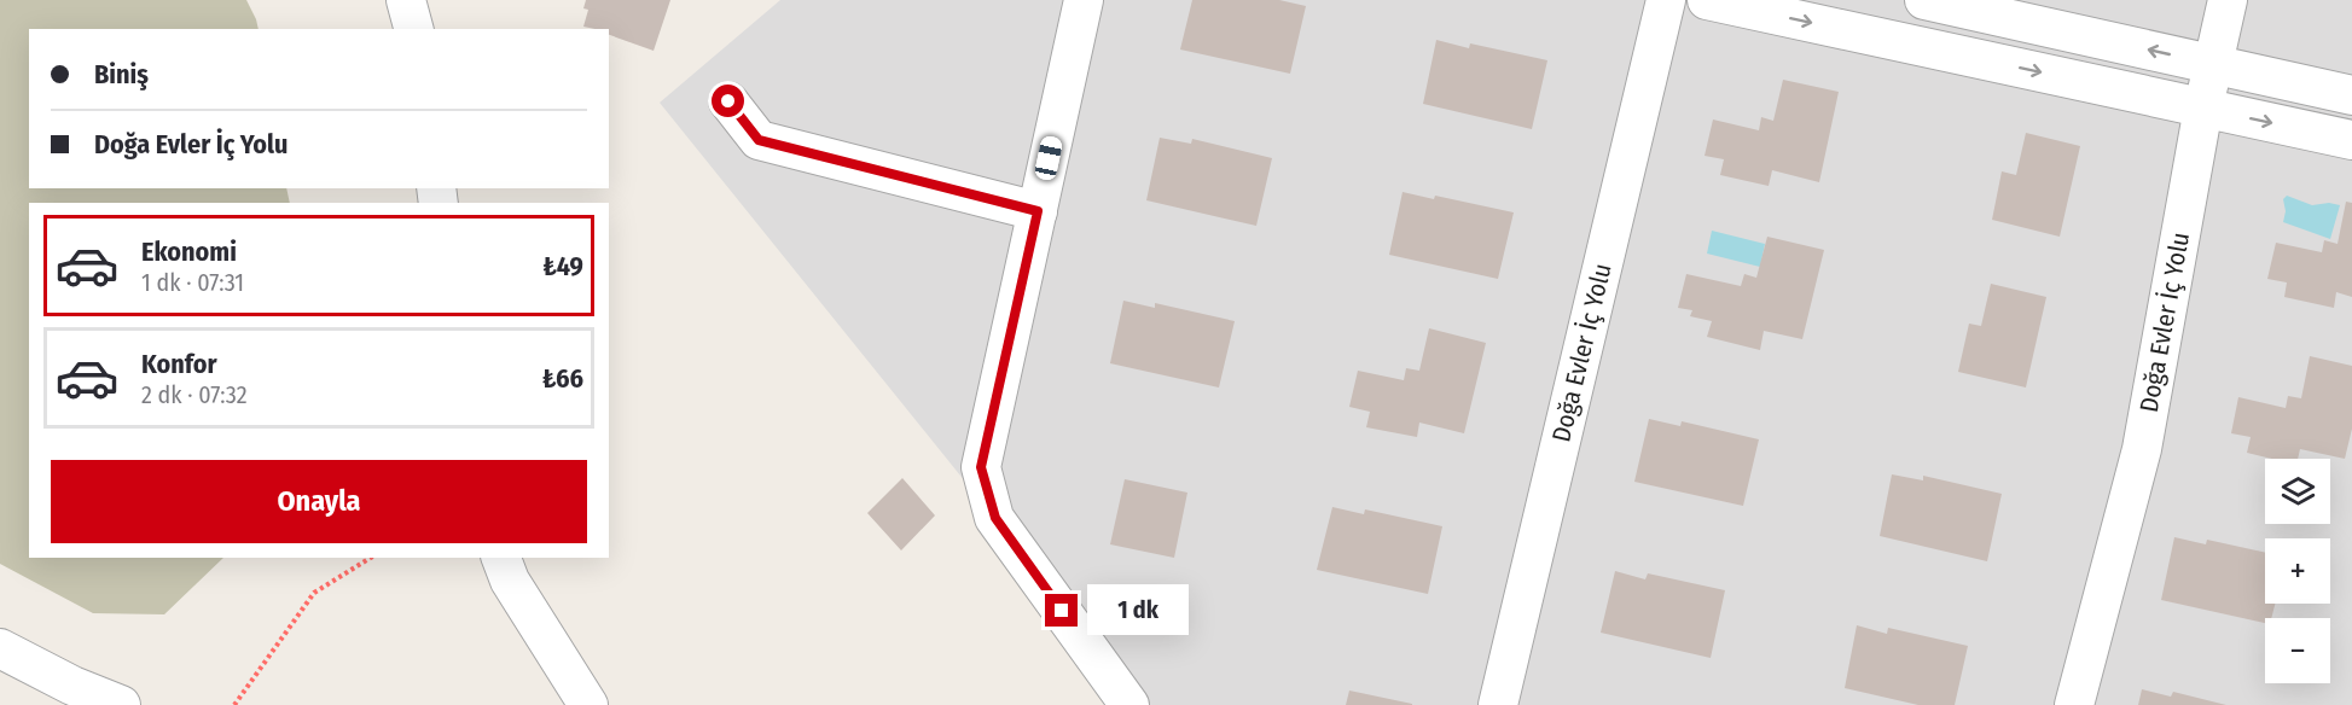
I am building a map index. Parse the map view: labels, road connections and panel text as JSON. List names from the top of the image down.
{
  "streets": {
    "street": ["Doğa Evler İç Yolu"]
  },
  "page": {
    "banner": ["Biniş", "Doğa Evler İç Yolu"],
    "list": [
      {
        "name": "Ekonomi",
        "note": "1 dk · 07:31",
        "value": "₺49"
      },
      {
        "name": "Konfor",
        "note": "2 dk · 07:32",
        "value": "₺66"
      }
    ],
    "buttons": "Onayla",
    "map_buttons": ["+", "−"],
    "bubble": "1 dk"
  }
}
